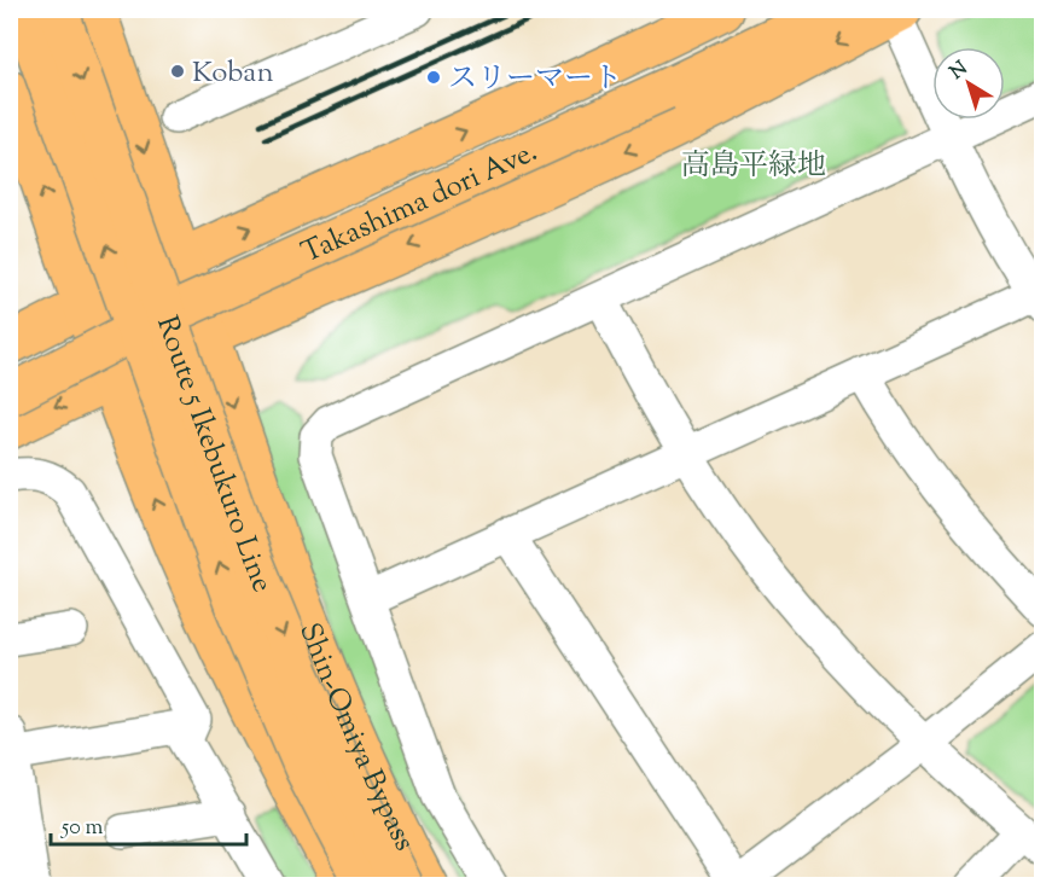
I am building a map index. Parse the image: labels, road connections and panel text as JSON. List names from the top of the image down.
{
  "streets": {
    "main road": ["Takashima dori Ave.", "Route 5 Ikebukuro Line", "Shin-Omiya Bypass"]
  },
  "parks": ["高島平緑地"],
  "places": ["Koban", "スリーマート"],
  "scale_bar": "50 m",
  "north": "top left"
}
